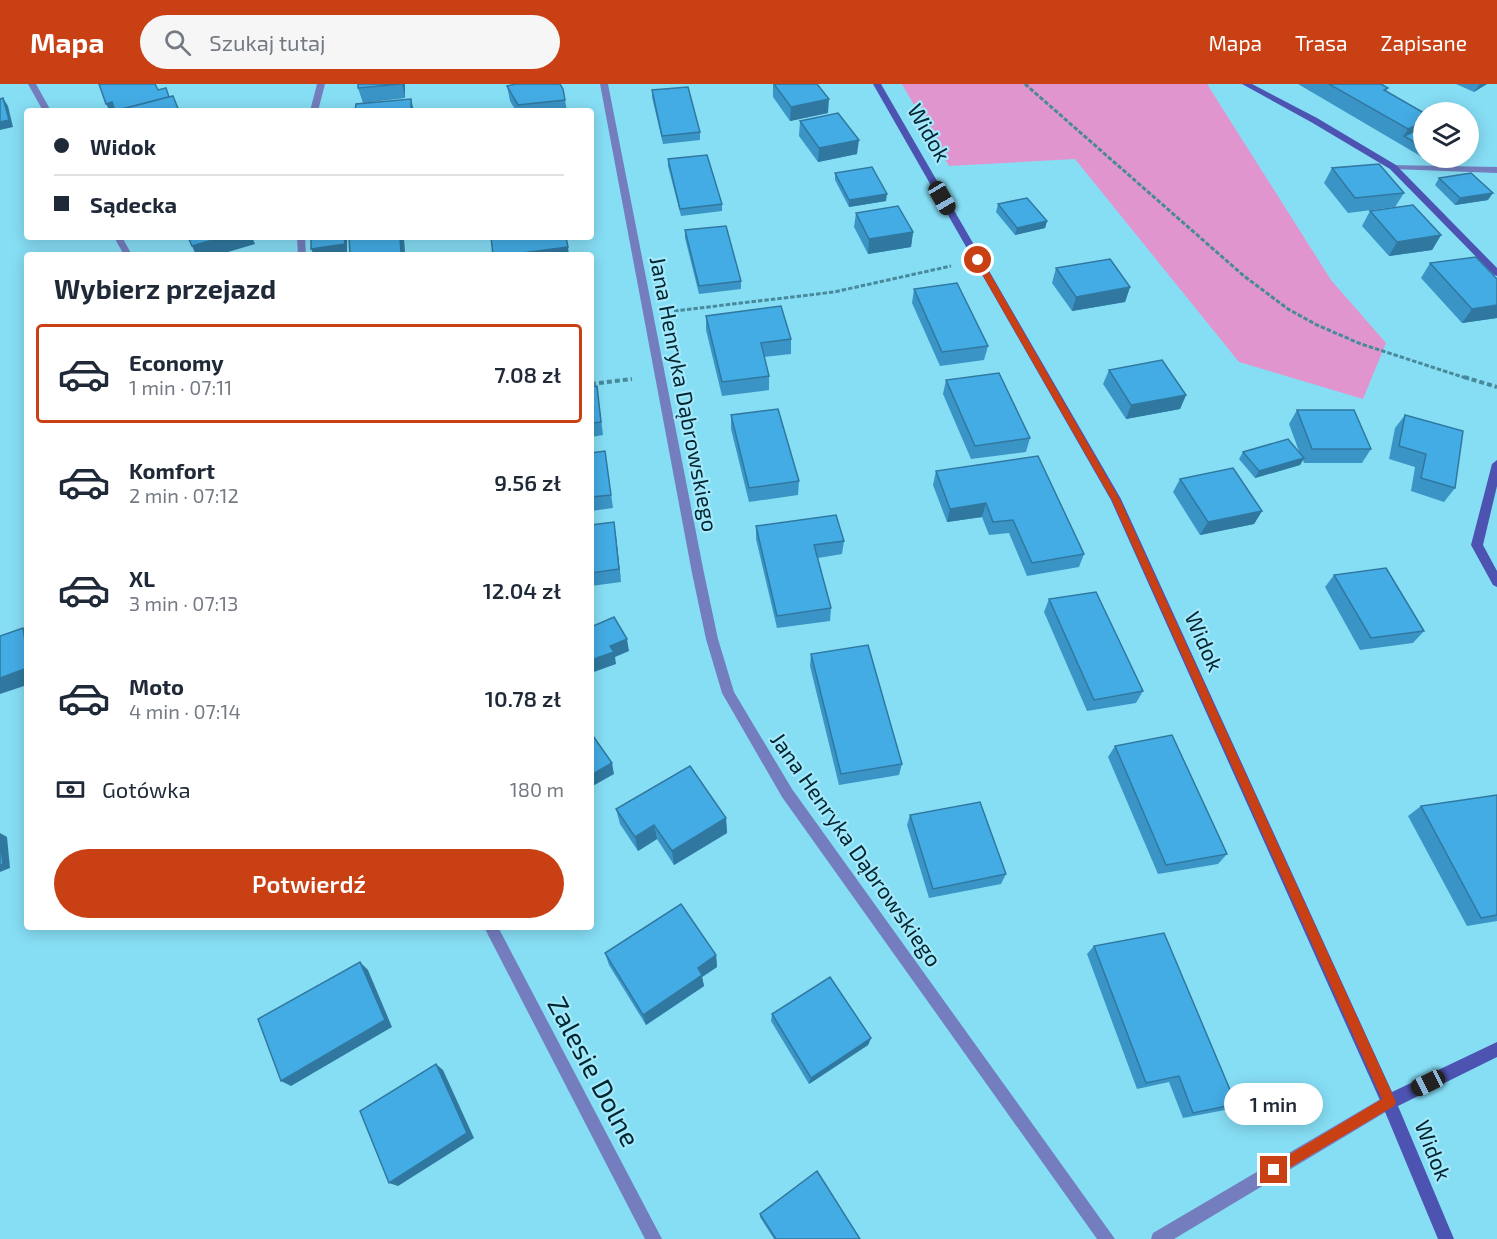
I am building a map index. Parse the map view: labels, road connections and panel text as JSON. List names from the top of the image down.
{
  "streets": {
    "street": ["Widok", "Jana Henryka Dąbrowskiego", "Zalesie Dolne"]
  },
  "page": {
    "header": "Mapa",
    "search": "Szukaj tutaj",
    "nav": ["Mapa", "Trasa", "Zapisane"],
    "banner": ["Widok", "Sądecka"],
    "heading": "Wybierz przejazd",
    "list": [
      {
        "name": "Economy",
        "note": "1 min · 07:11",
        "value": "7.08 zł"
      },
      {
        "name": "Komfort",
        "note": "2 min · 07:12",
        "value": "9.56 zł"
      },
      {
        "name": "XL",
        "note": "3 min · 07:13",
        "value": "12.04 zł"
      },
      {
        "name": "Moto",
        "note": "4 min · 07:14",
        "value": "10.78 zł"
      }
    ],
    "pay": ["Gotówka", "180 m"],
    "buttons": "Potwierdź",
    "bubble": "1 min"
  }
}
